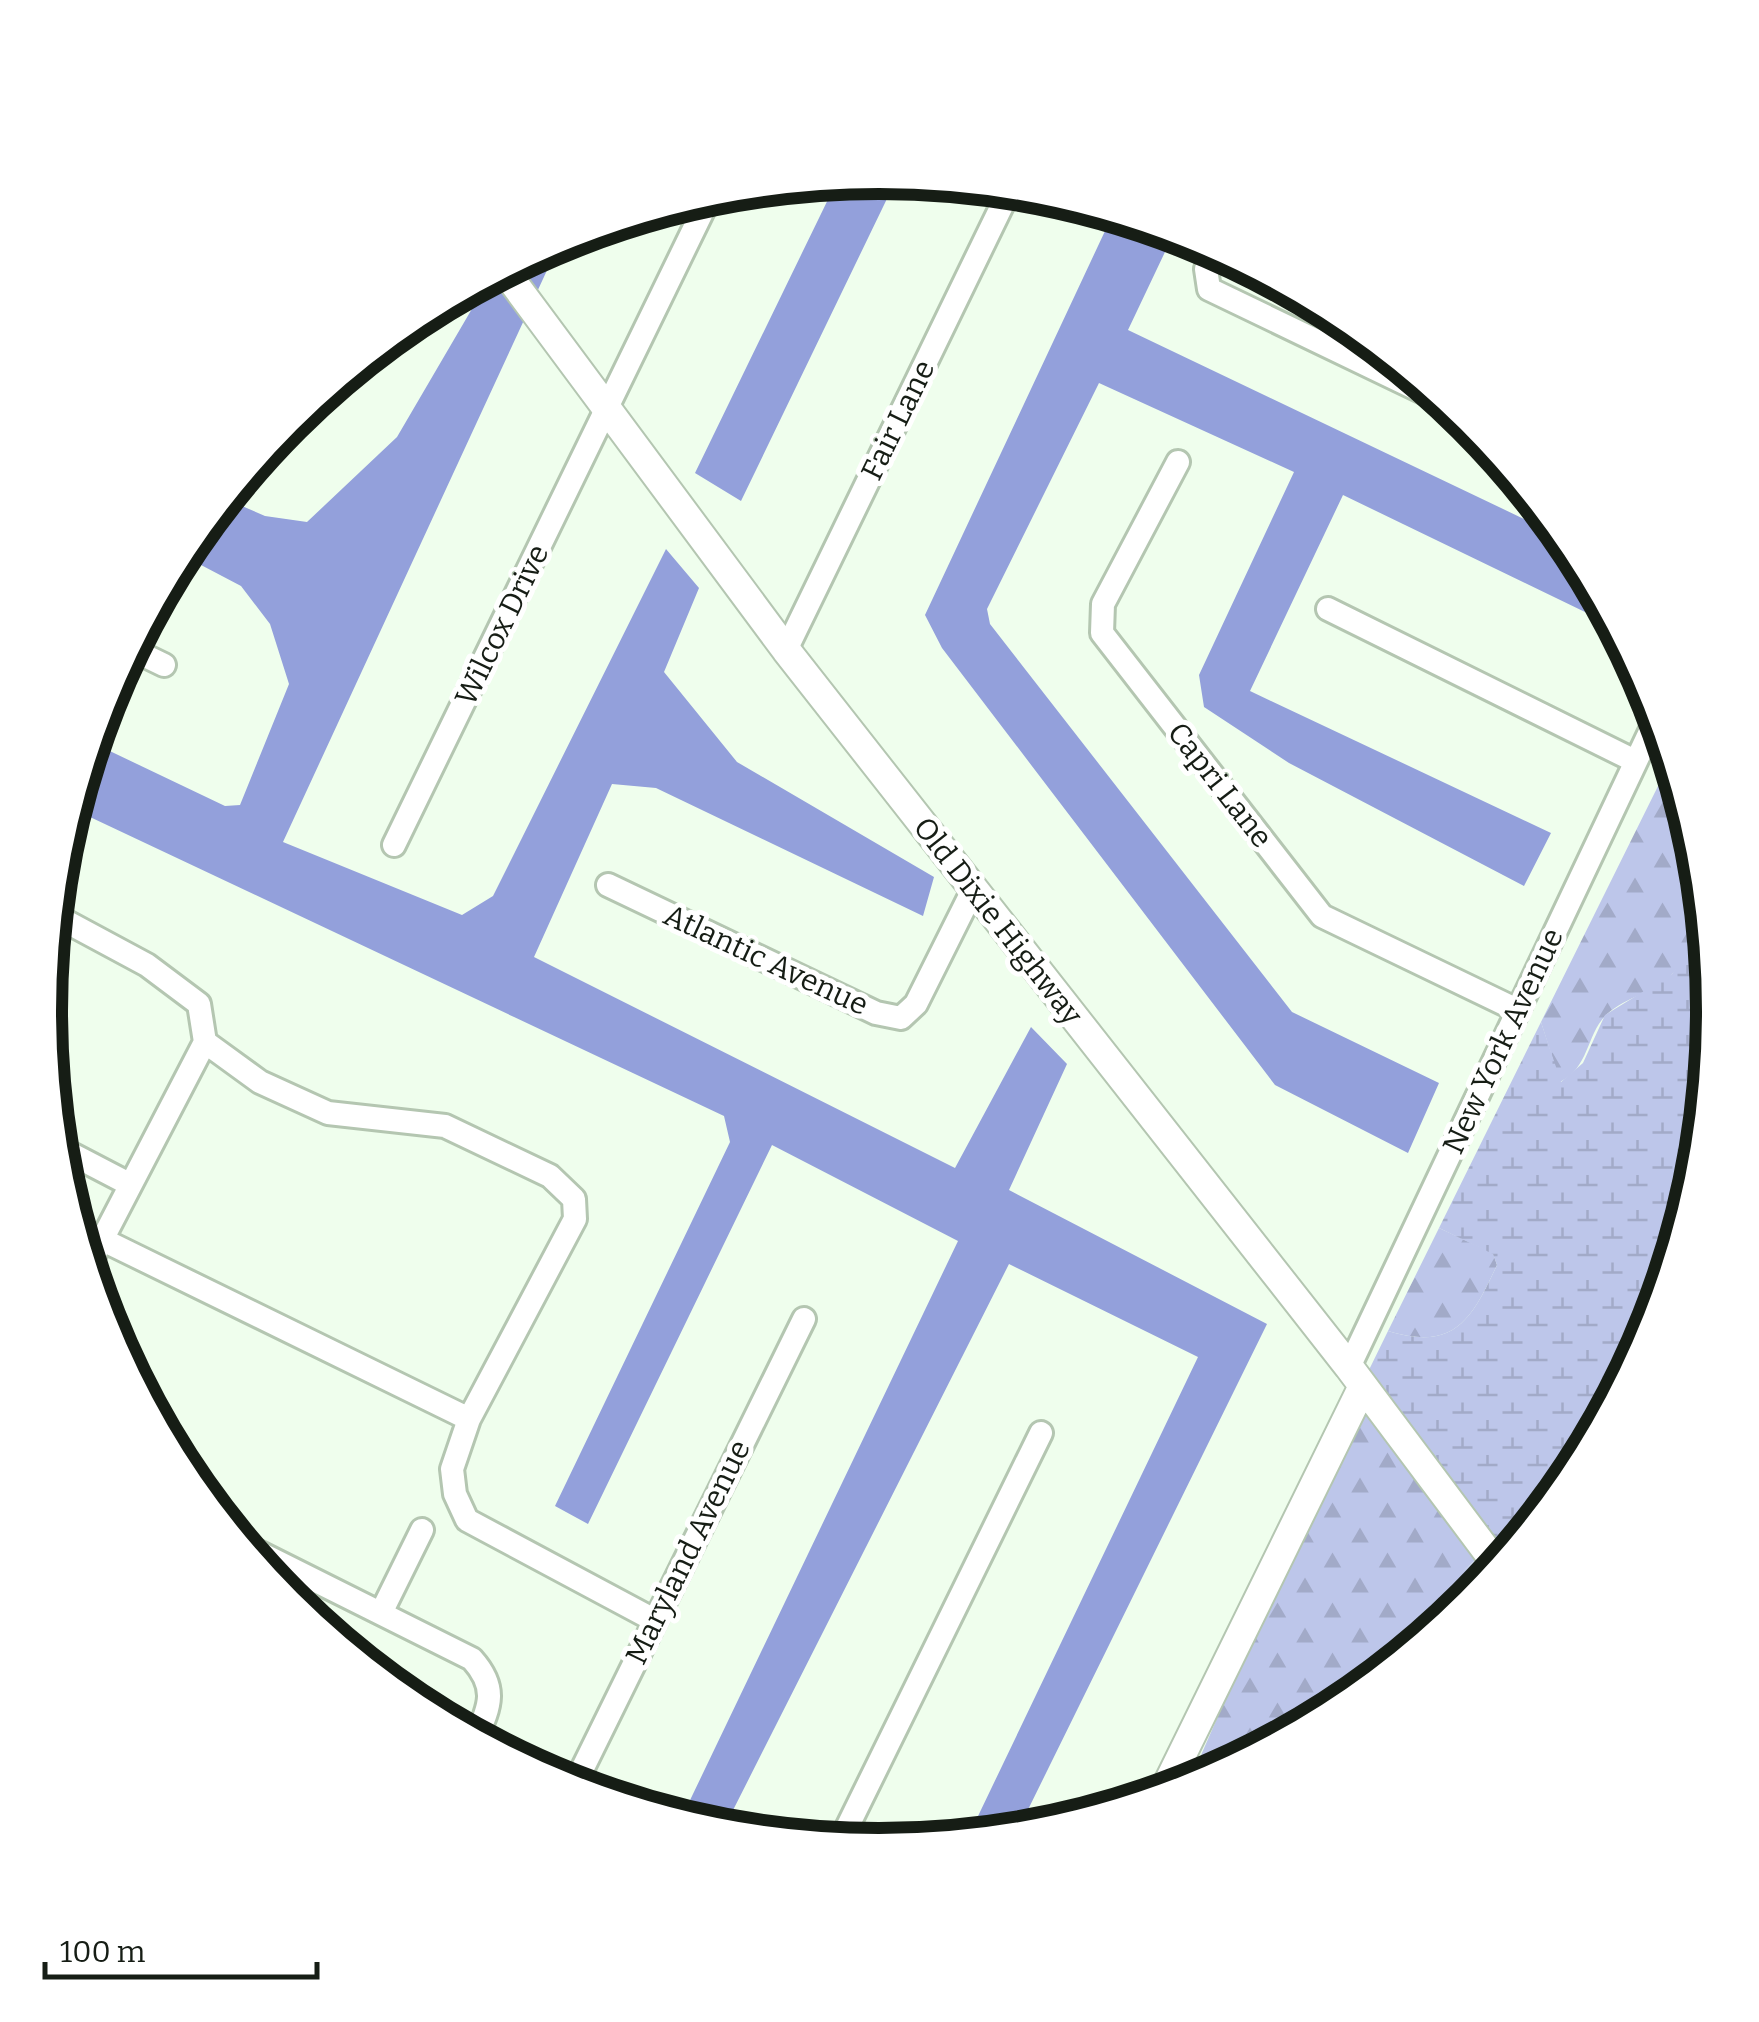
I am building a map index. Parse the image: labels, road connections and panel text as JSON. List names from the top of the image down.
{
  "streets": {
    "street": [
      "Fair Lane",
      "Wilcox Drive",
      "Capri Lane",
      "Old Dixie Highway",
      "Atlantic Avenue",
      "New York Avenue",
      "Maryland Avenue"
    ]
  },
  "crossings": [
    ["Fair Lane", "Old Dixie Highway"],
    ["Wilcox Drive", "Old Dixie Highway"],
    ["Capri Lane", "New York Avenue"],
    ["Old Dixie Highway", "Atlantic Avenue"],
    ["Old Dixie Highway", "New York Avenue"]
  ],
  "scale_bar": "100 m"
}
